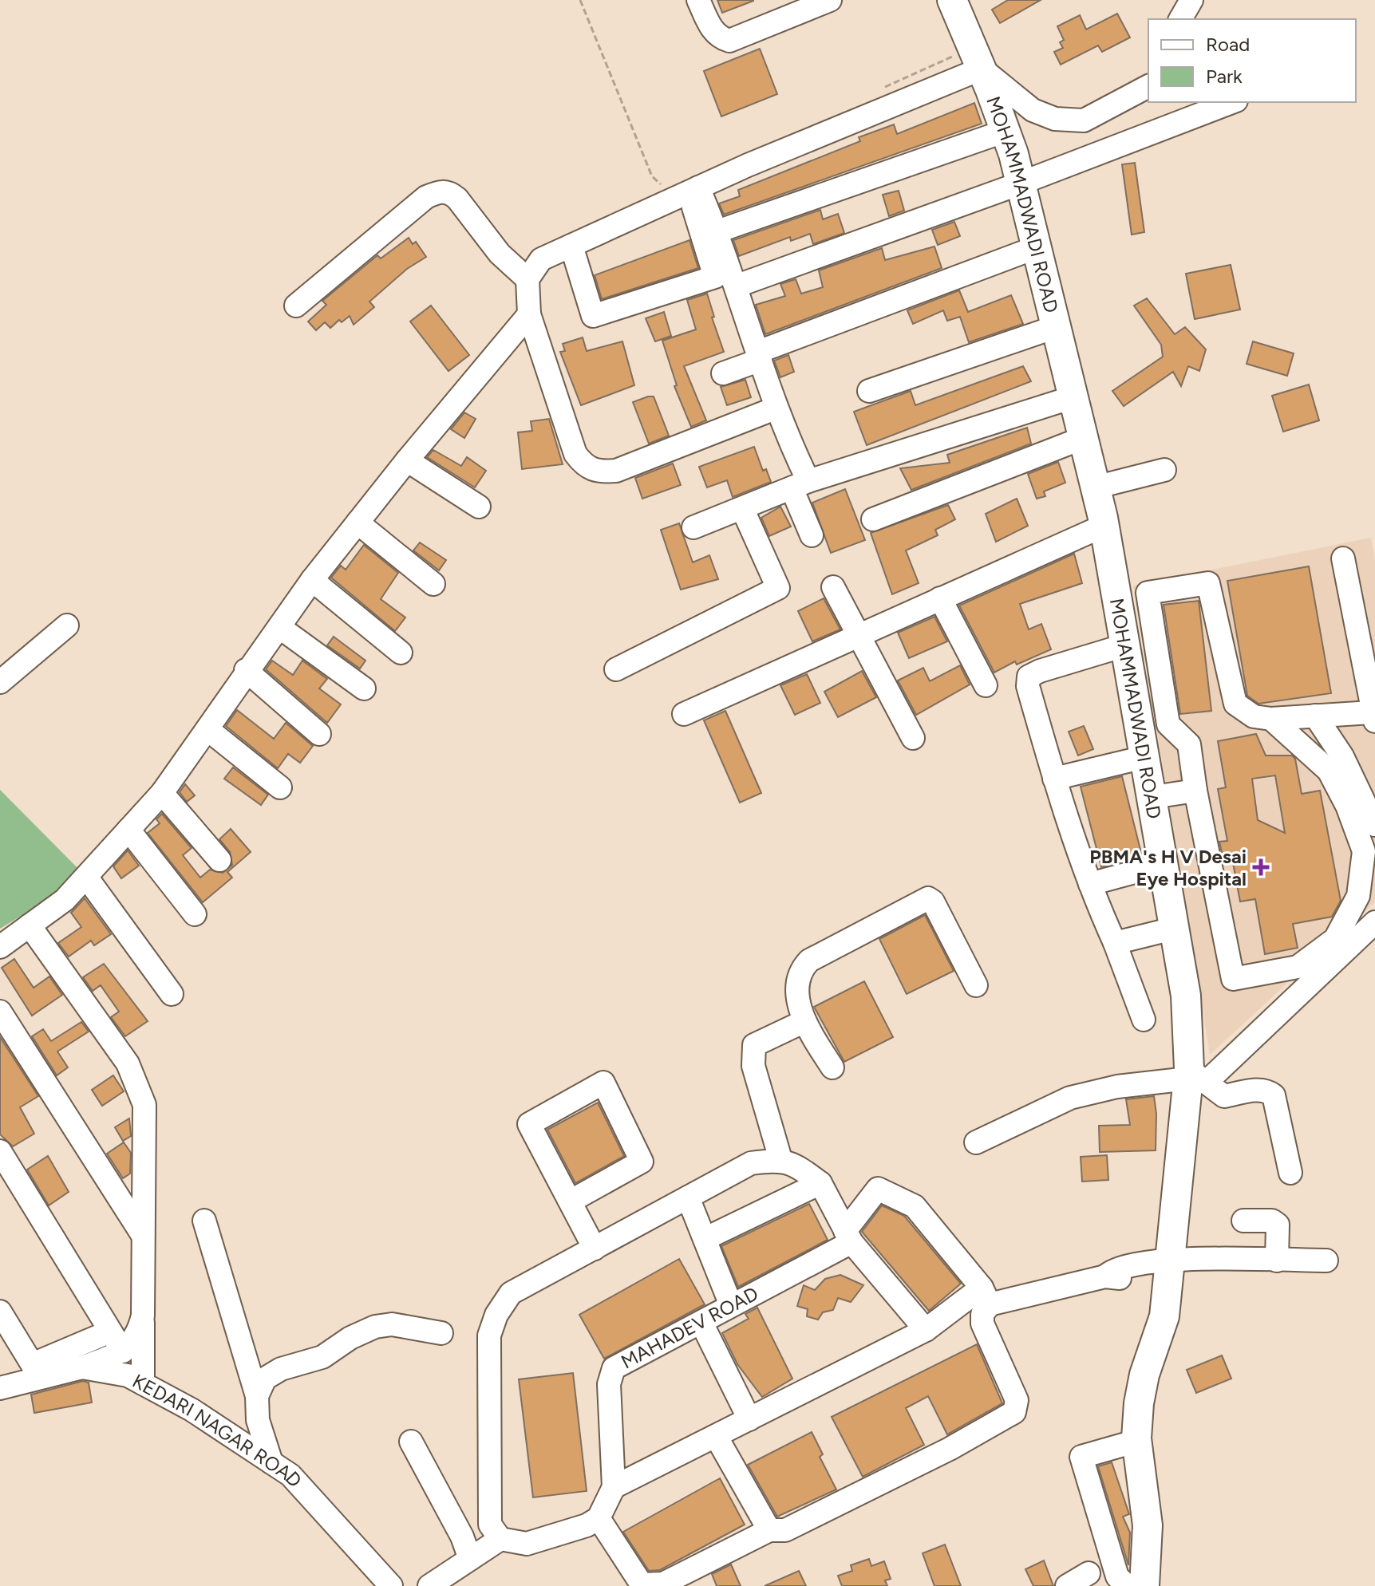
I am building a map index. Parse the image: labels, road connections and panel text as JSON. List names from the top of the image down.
{
  "streets": {
    "main road": ["MOHAMMADWADI ROAD"],
    "street": ["MAHADEV ROAD", "KEDARI NAGAR ROAD"]
  },
  "places": {
    "health": ["PBMA's H V Desai Eye Hospital"]
  },
  "legend": ["Road", "Park"]
}
